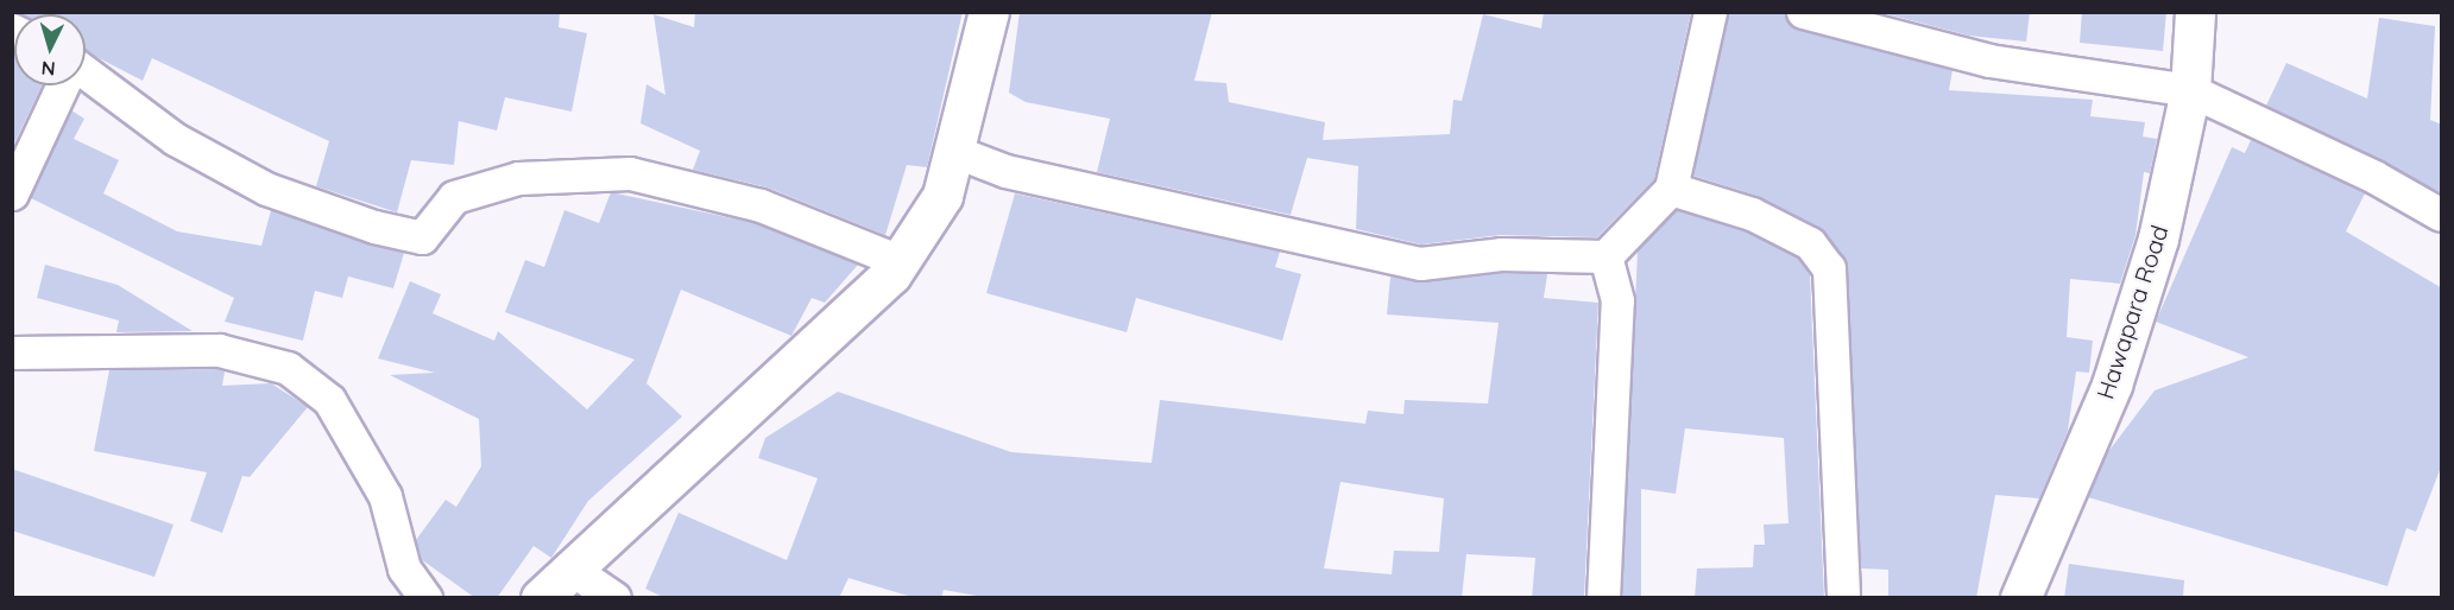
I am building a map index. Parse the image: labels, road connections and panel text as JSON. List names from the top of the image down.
{
  "streets": {
    "main road": ["Hawapara Road"]
  },
  "north": "bottom"
}
